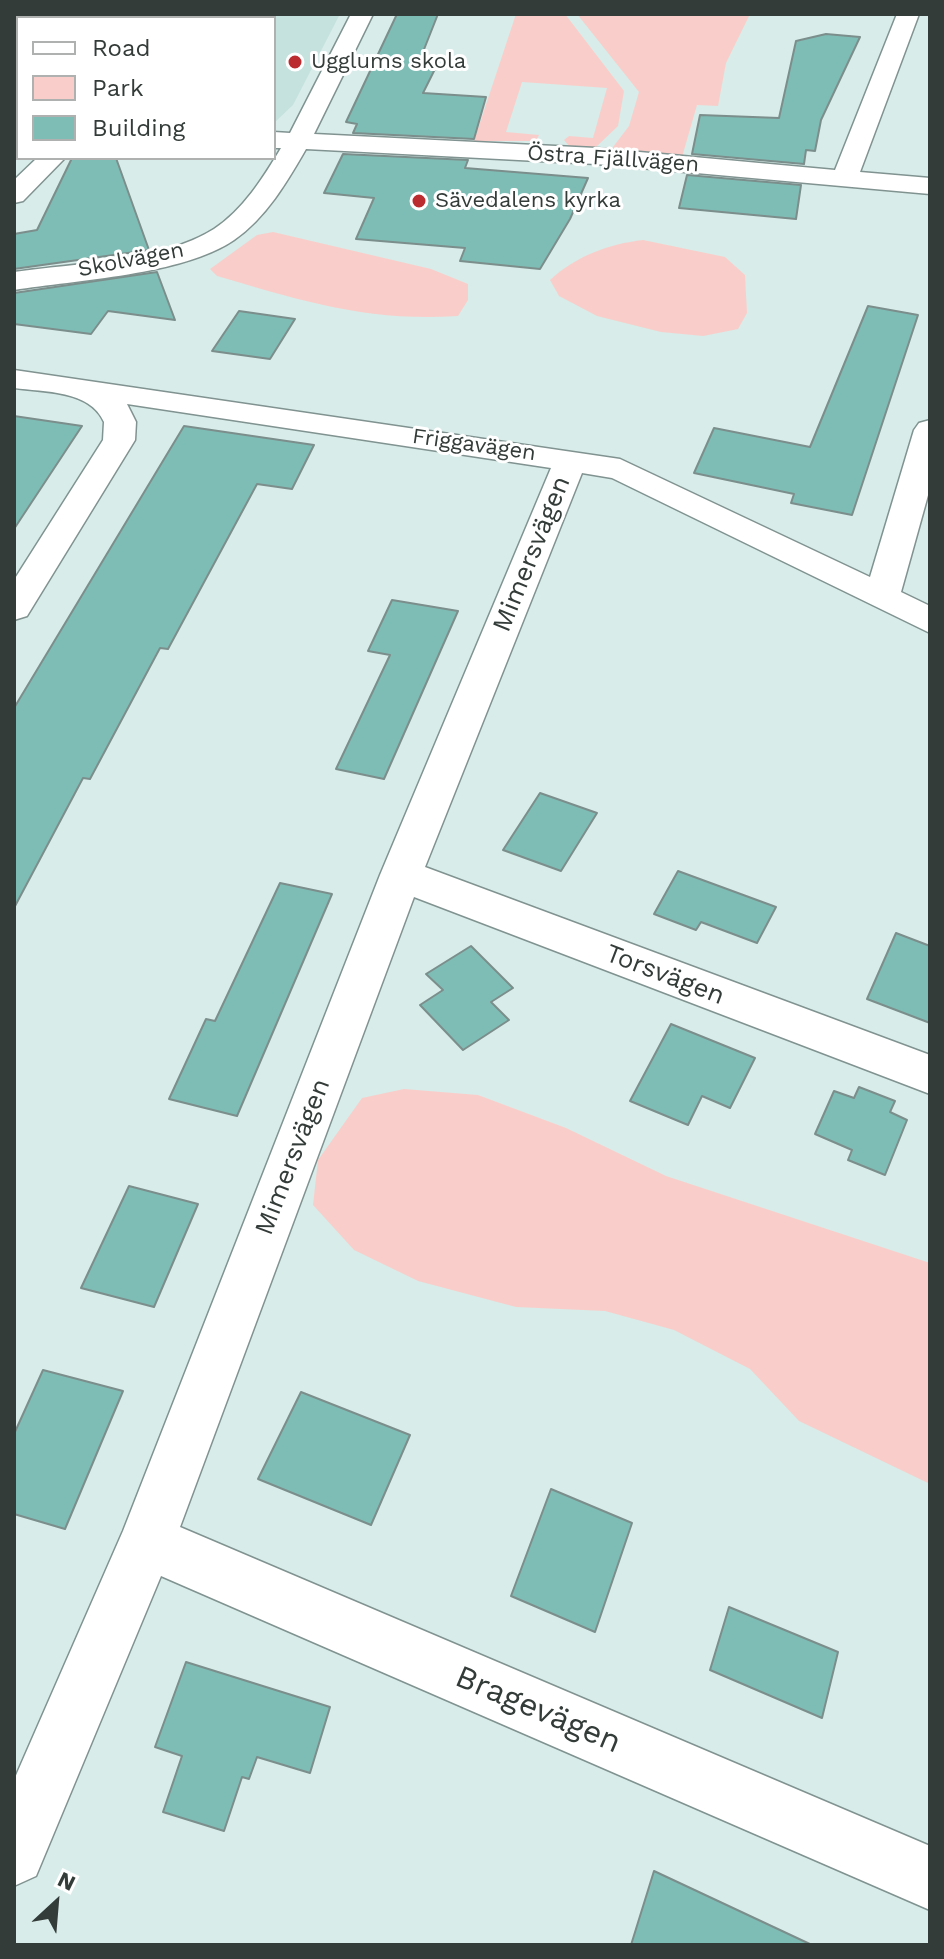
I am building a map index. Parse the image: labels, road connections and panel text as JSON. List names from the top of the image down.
{
  "streets": {
    "street": [
      "Östra Fjällvägen",
      "Skolvägen",
      "Friggavägen",
      "Mimersvägen",
      "Torsvägen",
      "Bragevägen"
    ]
  },
  "crossings": [
    ["Östra Fjällvägen", "Skolvägen"],
    ["Friggavägen", "Mimersvägen"],
    ["Mimersvägen", "Torsvägen"],
    ["Mimersvägen", "Bragevägen"]
  ],
  "places": ["Ugglums skola", "Sävedalens kyrka"],
  "legend": ["Road", "Park", "Building"],
  "north": "top right"
}
